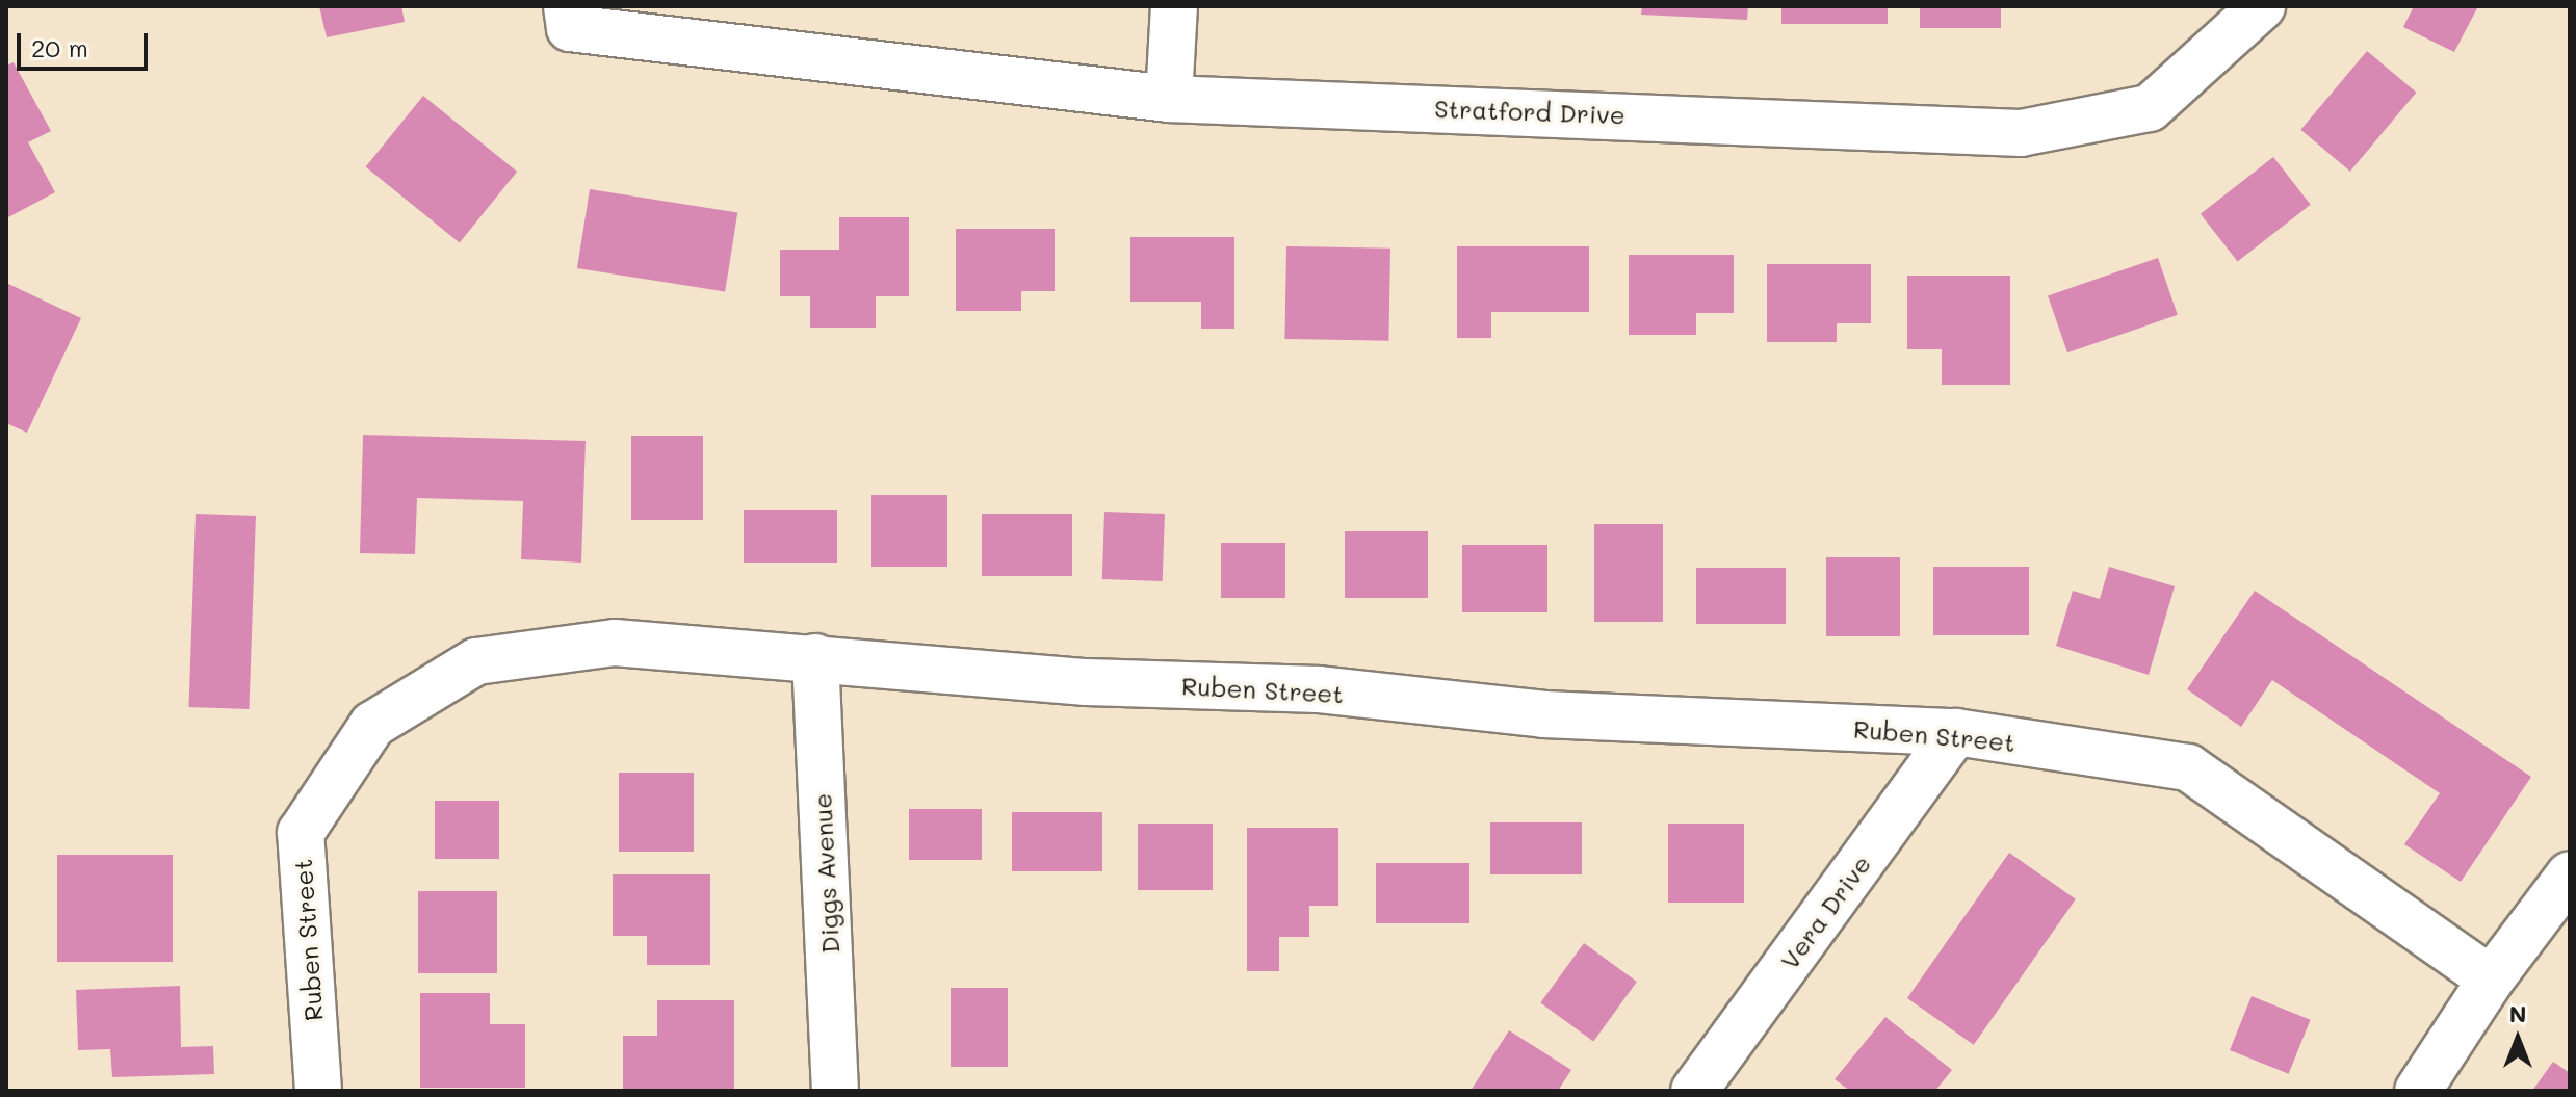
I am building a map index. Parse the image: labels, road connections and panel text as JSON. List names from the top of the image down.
{
  "streets": {
    "street": [
      "Stratford Drive",
      "Ruben Street",
      "Diggs Avenue",
      "Vera Drive"
    ]
  },
  "crossings": [
    ["Ruben Street", "Diggs Avenue"],
    ["Ruben Street", "Vera Drive"]
  ],
  "scale_bar": "20 m",
  "north": "top"
}
